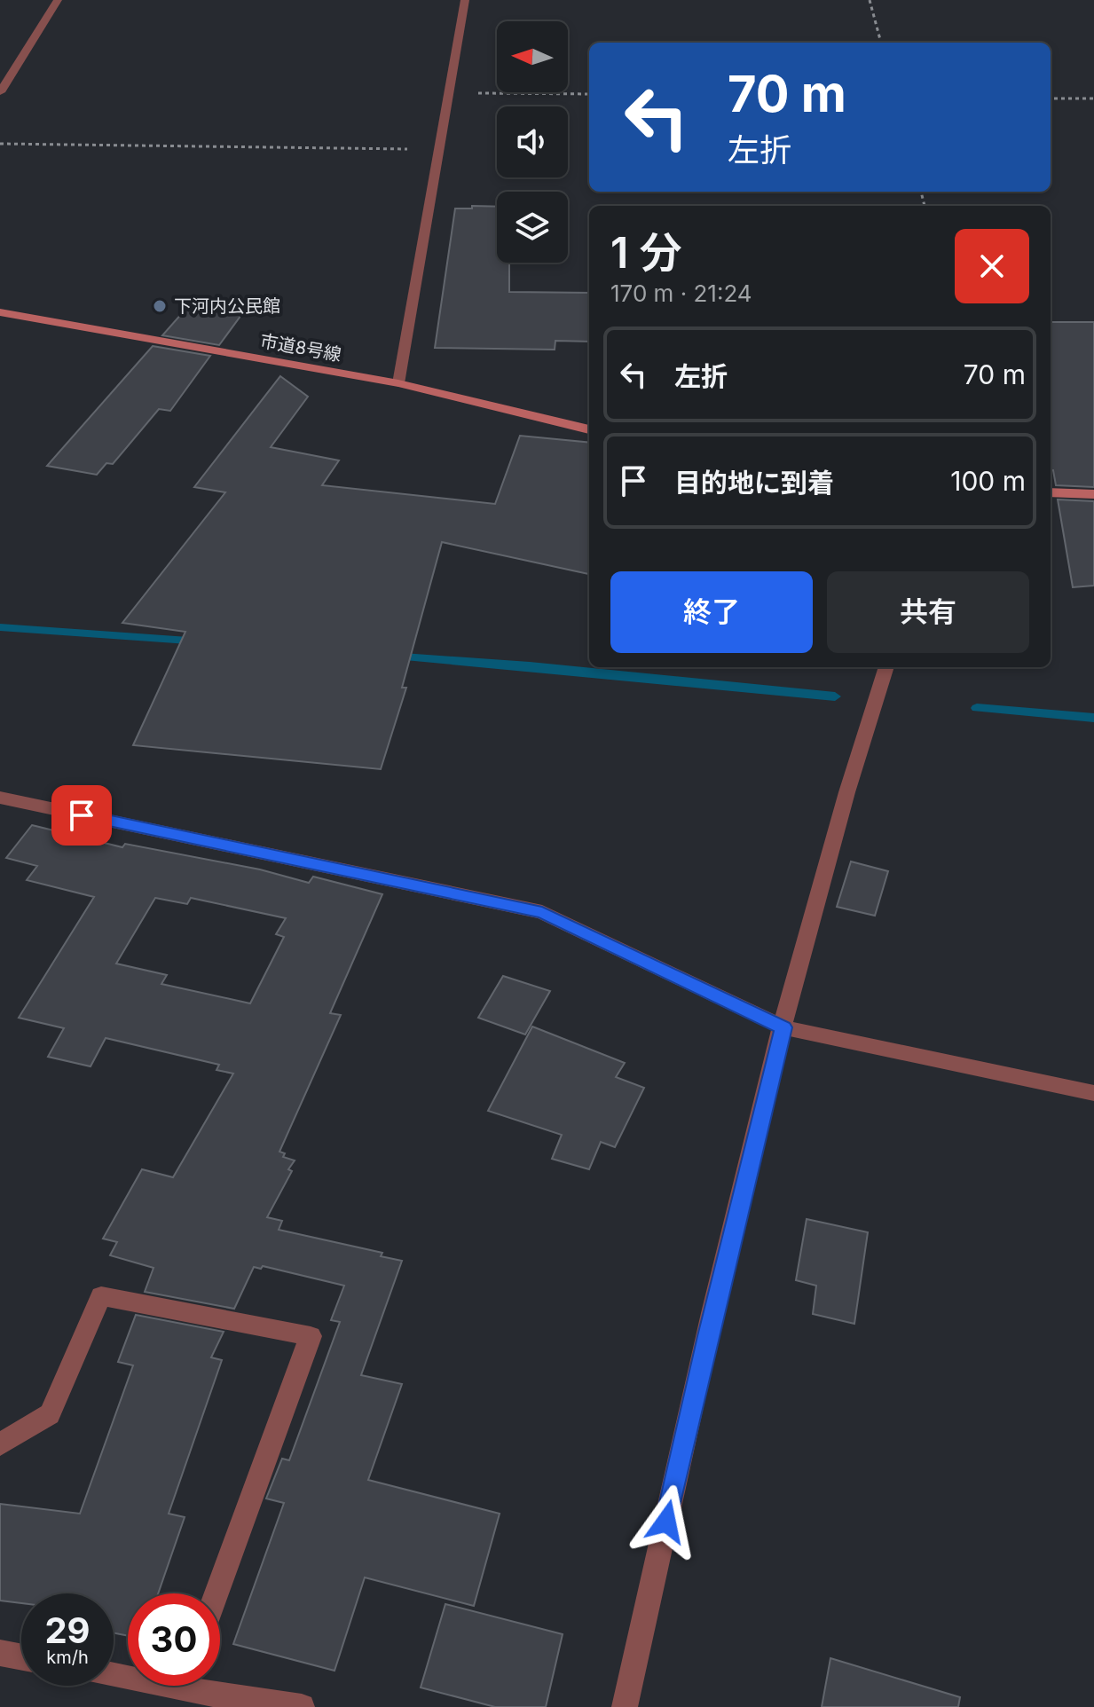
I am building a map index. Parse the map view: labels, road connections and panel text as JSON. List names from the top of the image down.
{
  "streets": {
    "street": ["市道8号線"]
  },
  "places": ["下河内公民館"],
  "north": "left",
  "page": {
    "turn": ["70 m", "左折"],
    "heading": ["1 分", "170 m · 21:24"],
    "list": [
      {
        "name": "左折",
        "value": "70 m"
      },
      {
        "name": "目的地に到着",
        "value": "100 m"
      }
    ],
    "buttons": ["終了", "共有"],
    "speed": "29 km/h",
    "limit": "30"
  }
}
